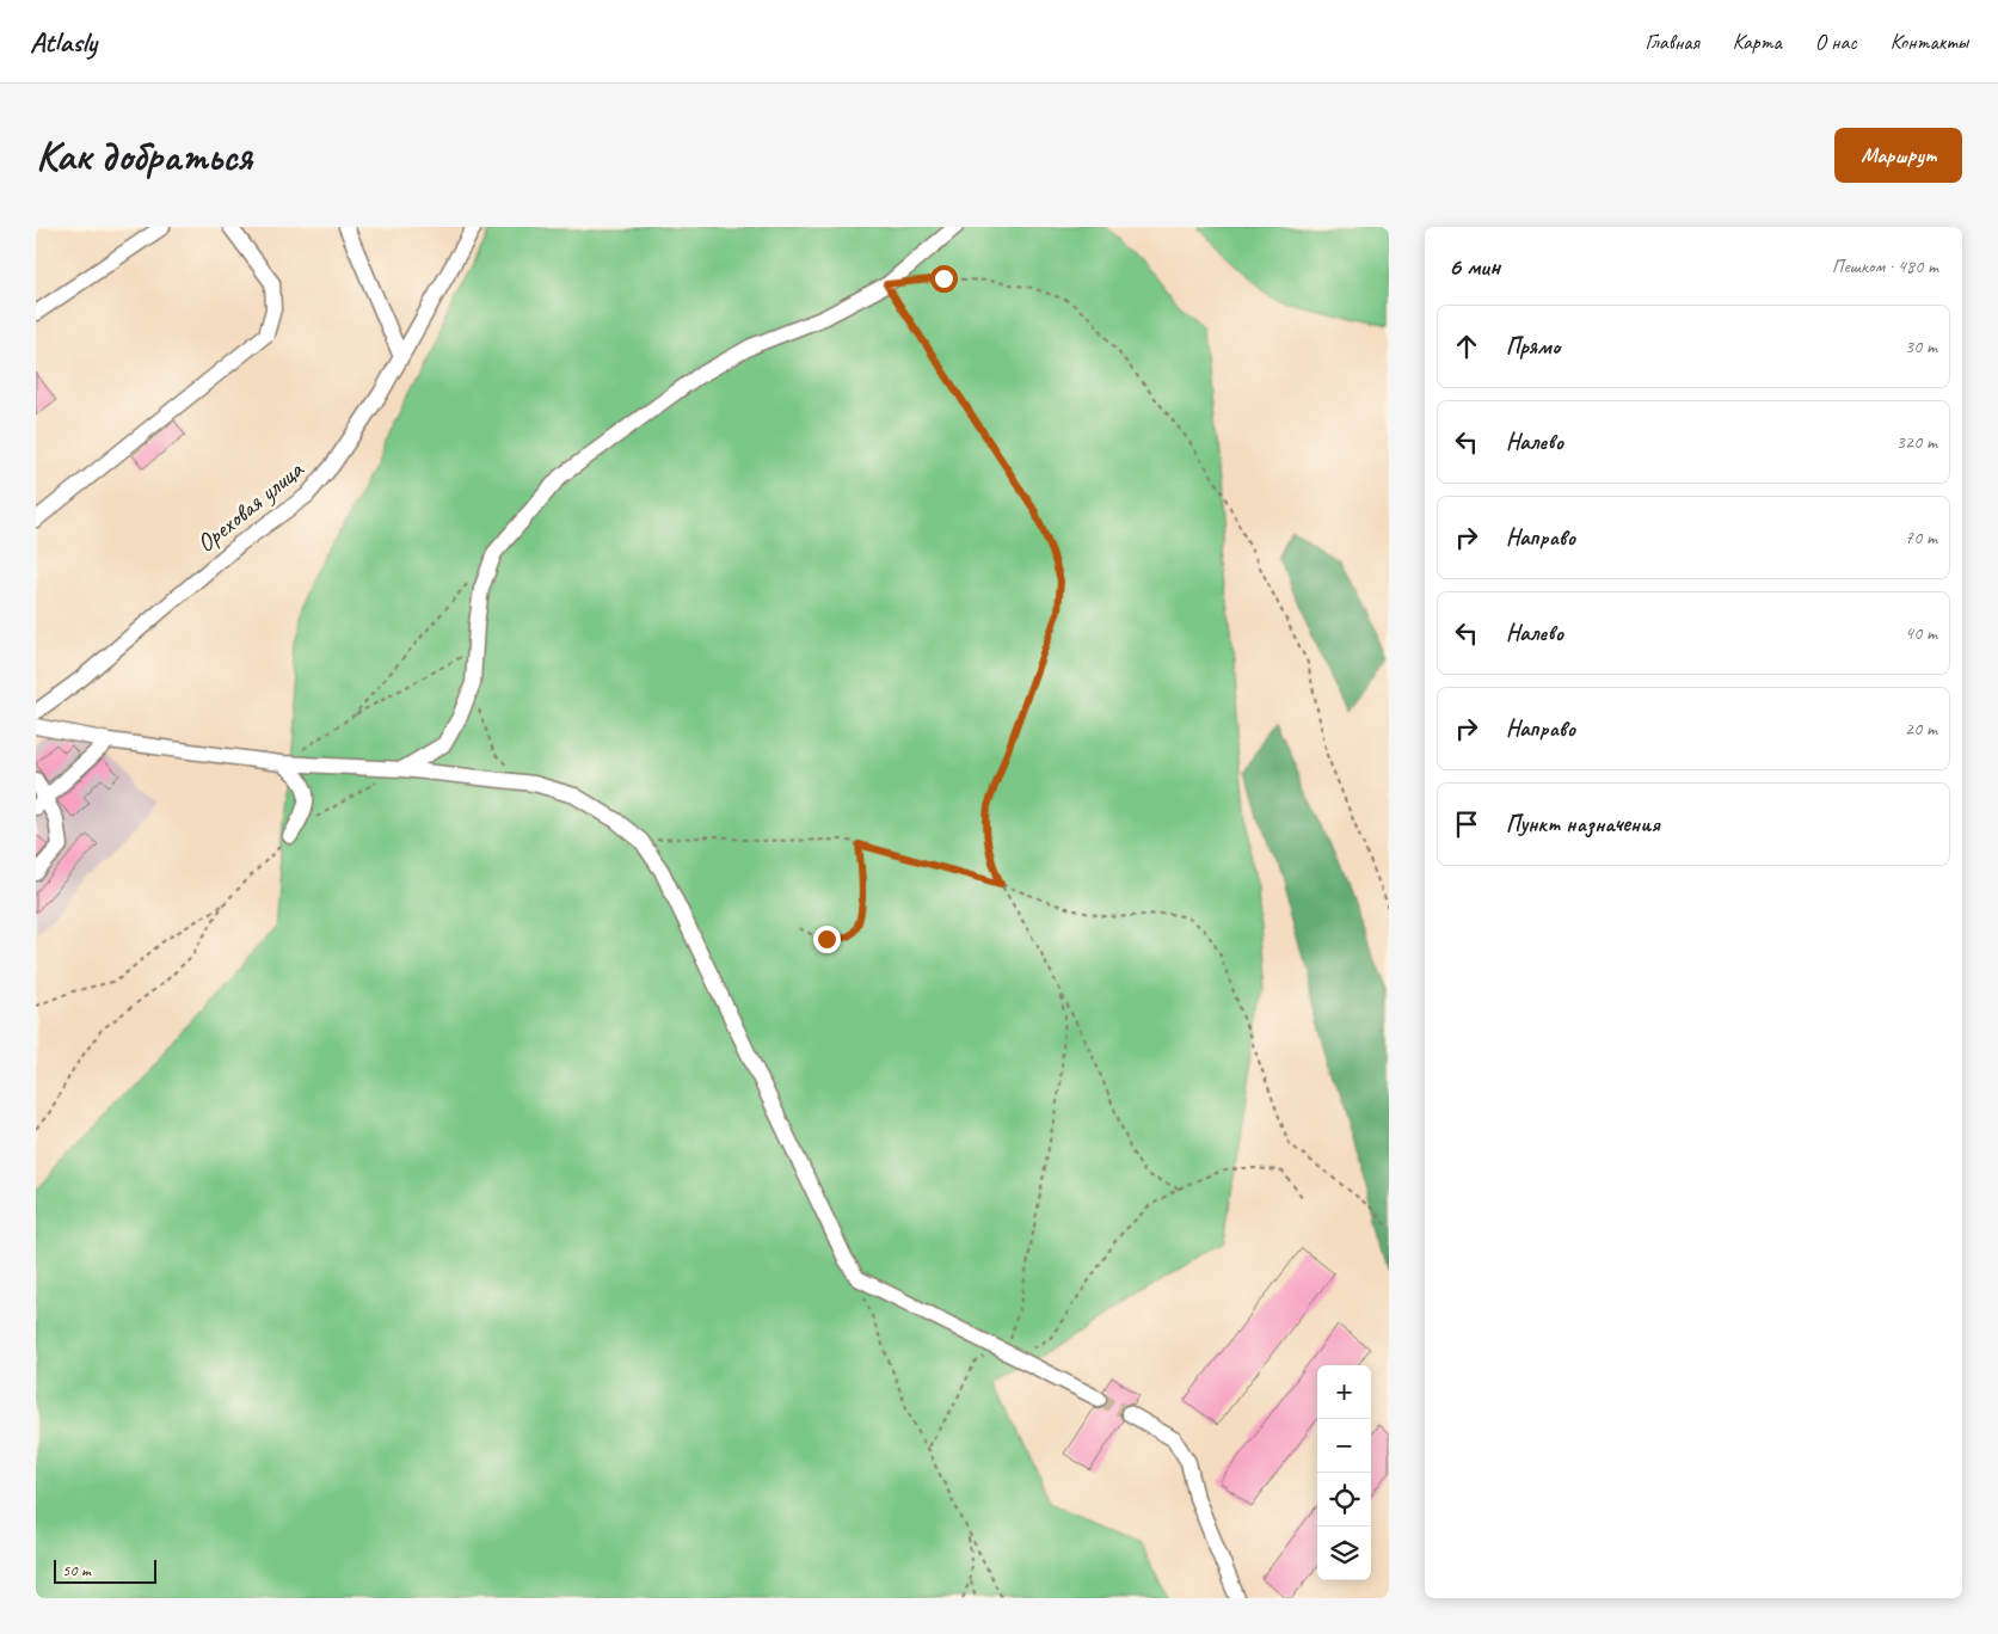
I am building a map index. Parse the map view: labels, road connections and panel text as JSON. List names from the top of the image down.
{
  "streets": {
    "street": ["Ореховая улица"]
  },
  "scale_bar": "50 m",
  "page": {
    "header": "Atlasly",
    "nav": [
      "Главная",
      "Карта",
      "О нас",
      "Контакты"
    ],
    "buttons": "Маршрут",
    "title": "Как добраться",
    "heading": ["6 мин", "Пешком · 480 m"],
    "list": [
      ["Прямо", "30 m"],
      ["Налево", "320 m"],
      ["Направо", "70 m"],
      ["Налево", "40 m"],
      ["Направо", "20 m"],
      "Пункт назначения"
    ],
    "map_buttons": ["+", "−"],
    "scale": "50 m"
  }
}
